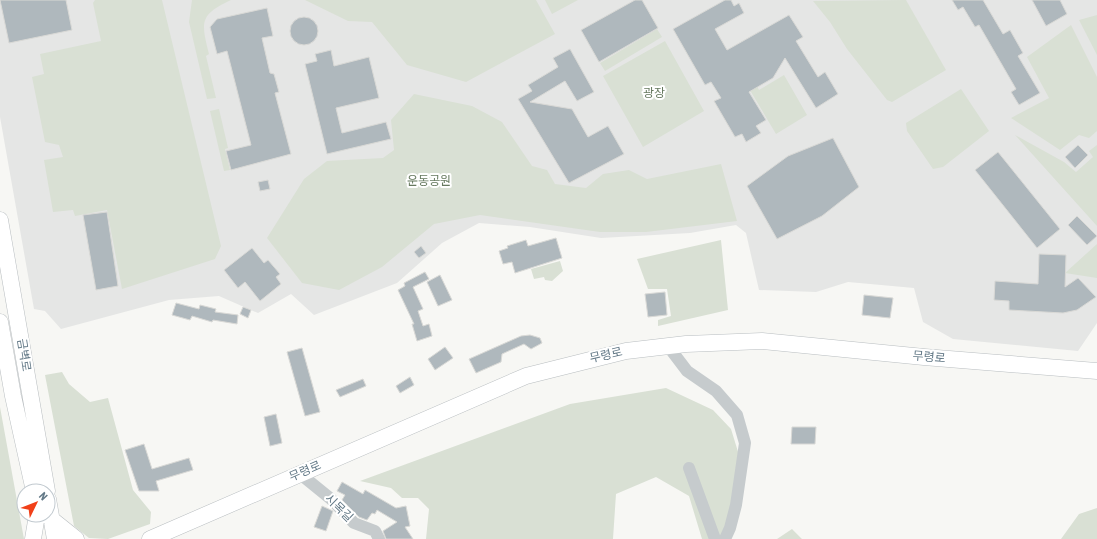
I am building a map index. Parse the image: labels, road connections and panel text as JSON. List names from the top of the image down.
{
  "streets": {
    "main road": ["금벽로", "무령로"],
    "street": ["시목길"]
  },
  "crossings": [
    ["무령로", "시목길"]
  ],
  "parks": ["광장", "운동공원"],
  "north": "top right"
}
